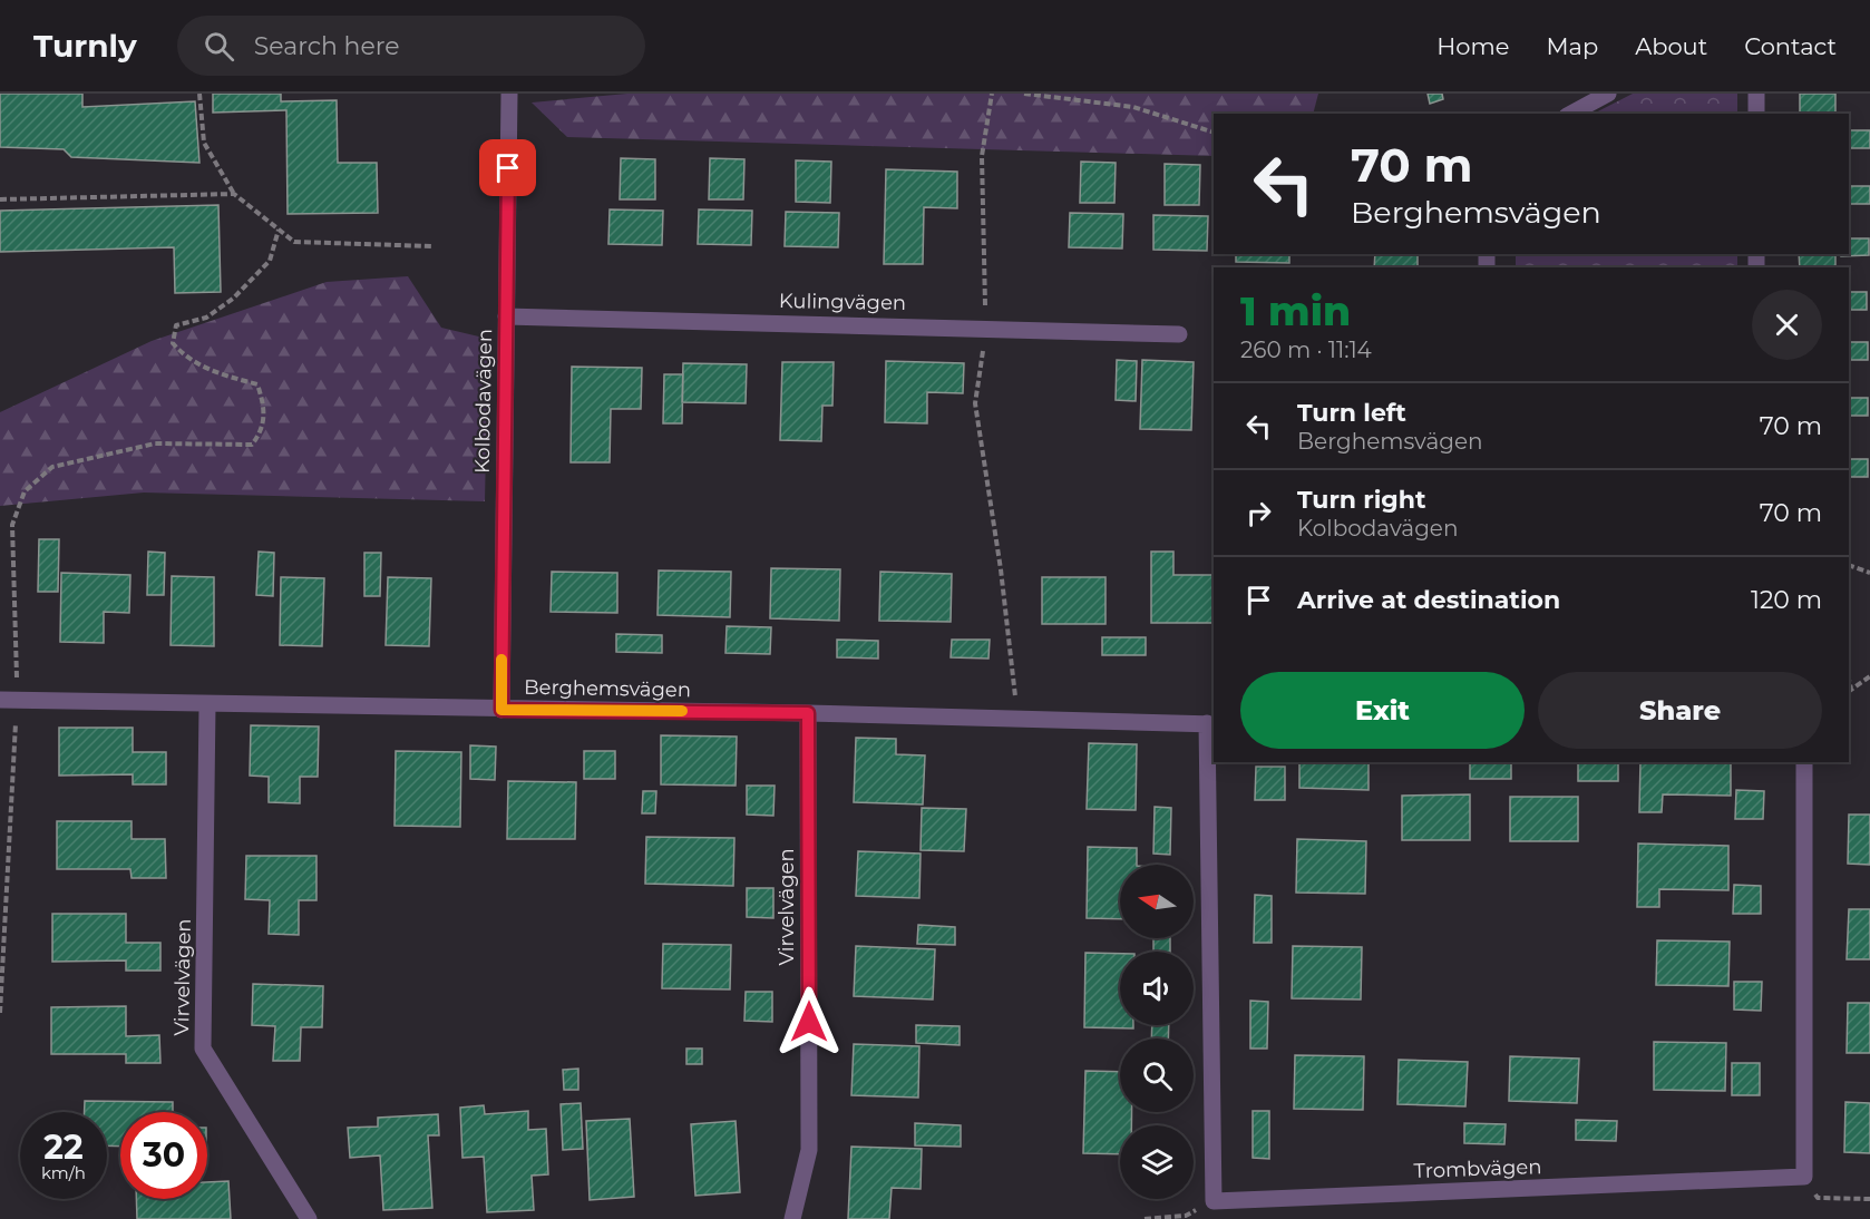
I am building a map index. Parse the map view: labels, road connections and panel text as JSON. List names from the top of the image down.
{
  "streets": {
    "street": [
      "Kulingvägen",
      "Kolbodavägen",
      "Berghemsvägen",
      "Virvelvägen",
      "Trombvägen"
    ]
  },
  "crossings": [
    ["Kulingvägen", "Kolbodavägen"],
    ["Kolbodavägen", "Berghemsvägen"],
    ["Berghemsvägen", "Virvelvägen"]
  ],
  "north": "left",
  "page": {
    "header": "Turnly",
    "search": "Search here",
    "nav": [
      "Home",
      "Map",
      "About",
      "Contact"
    ],
    "turn": ["70 m", "Berghemsvägen"],
    "heading": ["1 min", "260 m · 11:14"],
    "list": [
      {
        "name": "Turn left",
        "note": "Berghemsvägen",
        "value": "70 m"
      },
      {
        "name": "Turn right",
        "note": "Kolbodavägen",
        "value": "70 m"
      },
      {
        "name": "Arrive at destination",
        "value": "120 m"
      }
    ],
    "buttons": ["Exit", "Share"],
    "speed": "22 km/h",
    "limit": "30"
  }
}
